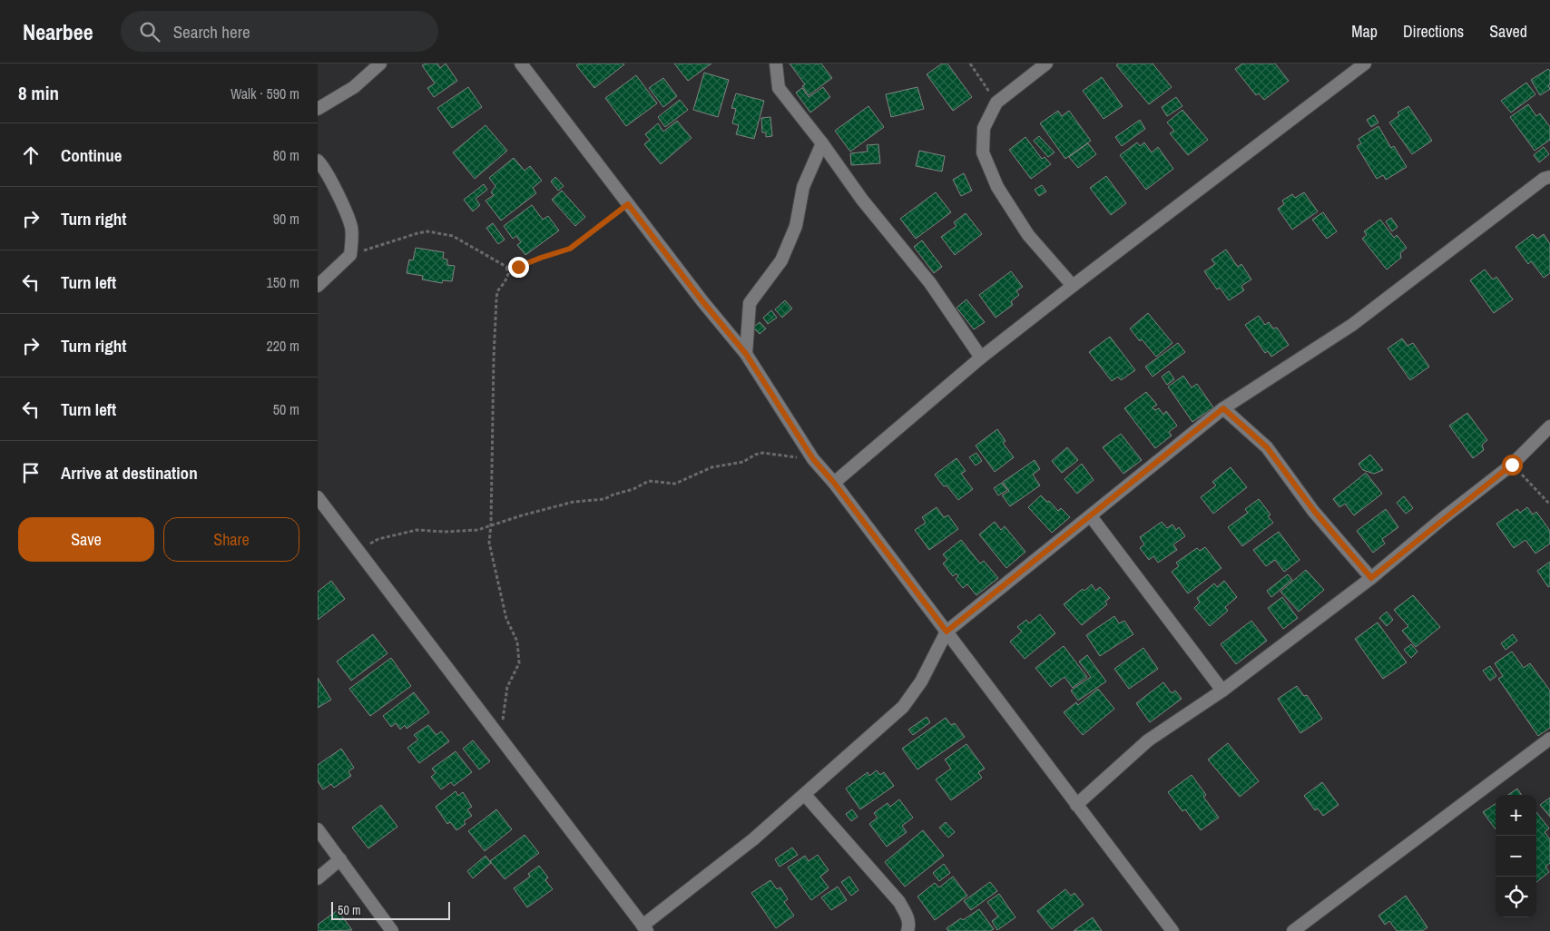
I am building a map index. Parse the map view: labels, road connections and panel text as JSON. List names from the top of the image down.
{
  "scale_bar": "50 m",
  "page": {
    "header": "Nearbee",
    "search": "Search here",
    "nav": ["Map", "Directions", "Saved"],
    "heading": ["8 min", "Walk · 590 m"],
    "list": [
      ["Continue", "80 m"],
      ["Turn right", "90 m"],
      ["Turn left", "150 m"],
      ["Turn right", "220 m"],
      ["Turn left", "50 m"],
      "Arrive at destination"
    ],
    "buttons": ["Save", "Share"],
    "map_buttons": ["+", "−"],
    "scale": "50 m"
  }
}
